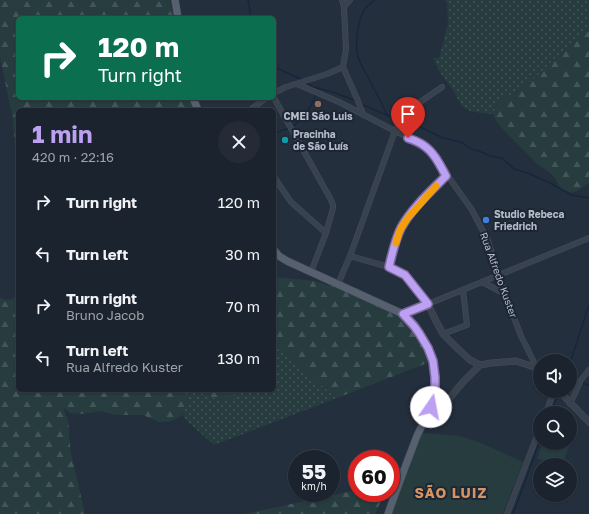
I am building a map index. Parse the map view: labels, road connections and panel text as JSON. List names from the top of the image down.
{
  "streets": {
    "street": ["Rua Alfredo Kuster"]
  },
  "districts": ["SÃO LUIZ"],
  "places": ["CMEI São Luis", "Pracinha de São Luís", "Studio Rebeca Friedrich"],
  "page": {
    "turn": ["120 m", "Turn right"],
    "heading": ["1 min", "420 m · 22:16"],
    "list": [
      {
        "name": "Turn right",
        "value": "120 m"
      },
      {
        "name": "Turn left",
        "value": "30 m"
      },
      {
        "name": "Turn right",
        "note": "Bruno Jacob",
        "value": "70 m"
      },
      {
        "name": "Turn left",
        "note": "Rua Alfredo Kuster",
        "value": "130 m"
      }
    ],
    "speed": "55 km/h",
    "limit": "60"
  }
}
